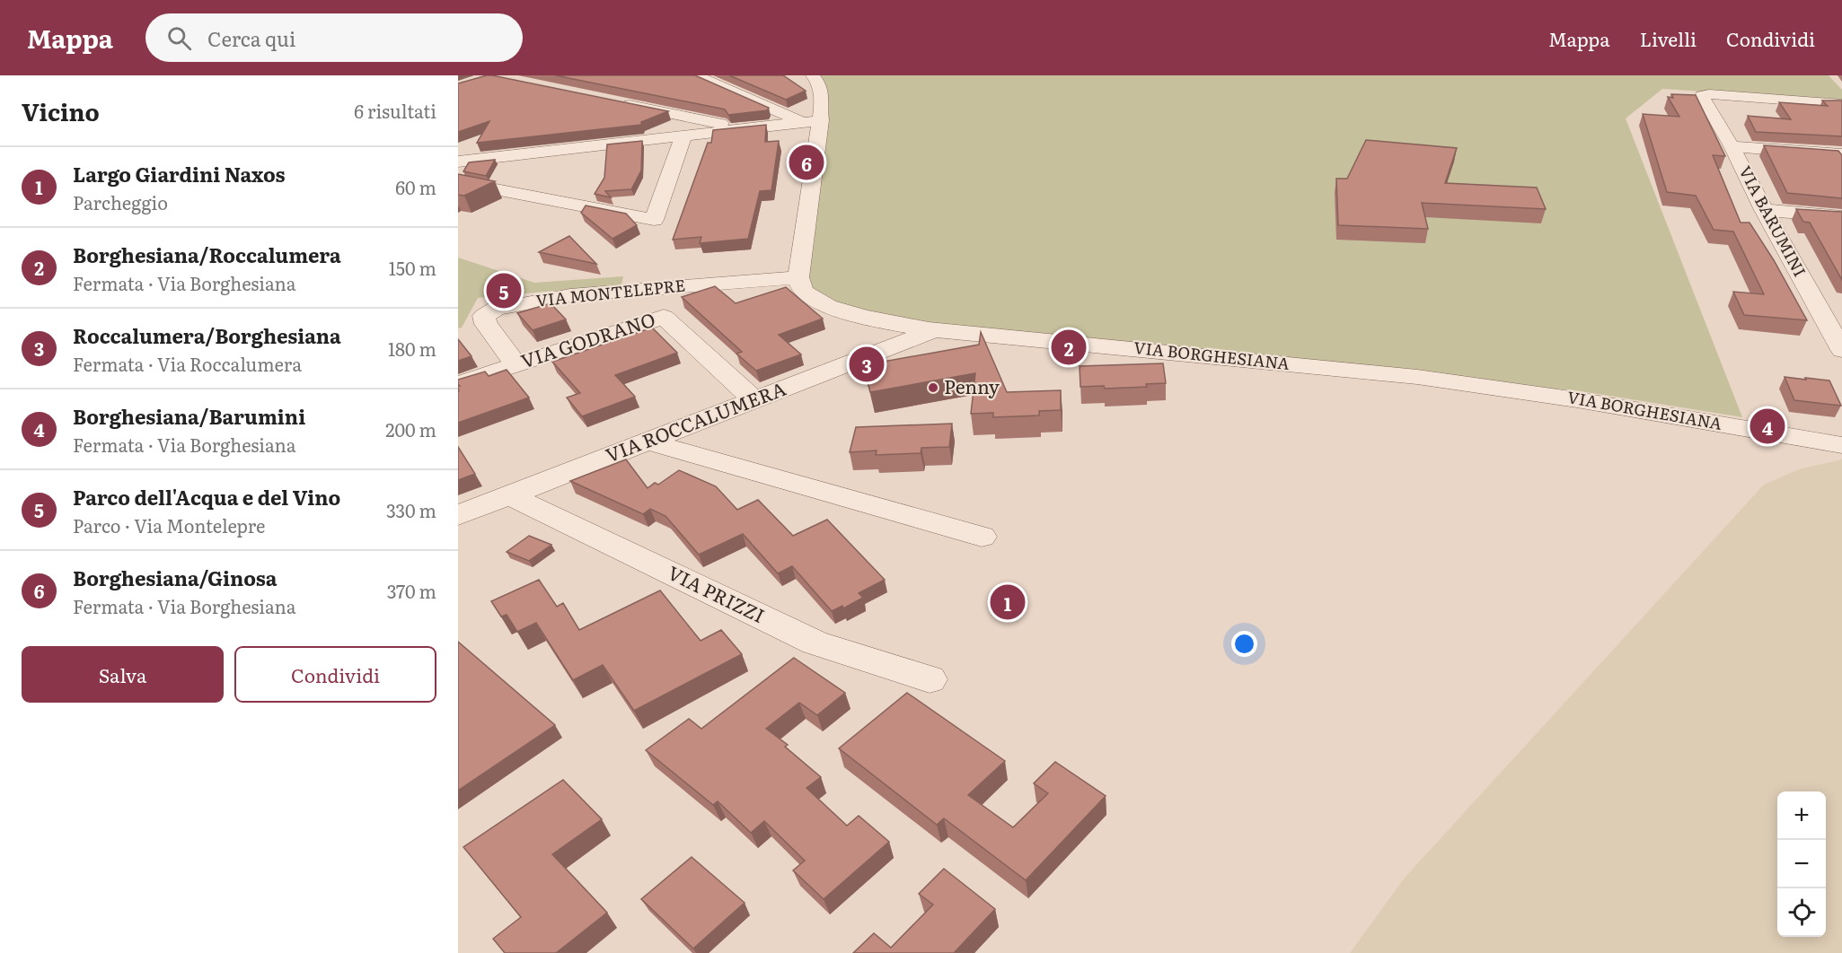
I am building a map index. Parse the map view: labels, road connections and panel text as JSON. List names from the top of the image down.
{
  "streets": {
    "street": [
      "VIA BARUMINI",
      "VIA MONTELEPRE",
      "VIA GODRANO",
      "VIA BORGHESIANA",
      "VIA ROCCALUMERA",
      "VIA PRIZZI"
    ]
  },
  "crossings": [
    ["VIA MONTELEPRE", "VIA GODRANO"],
    ["VIA MONTELEPRE", "VIA BORGHESIANA"],
    ["VIA GODRANO", "VIA ROCCALUMERA"],
    ["VIA BORGHESIANA", "VIA ROCCALUMERA"],
    ["VIA ROCCALUMERA", "VIA PRIZZI"]
  ],
  "places": ["Penny"],
  "page": {
    "header": "Mappa",
    "search": "Cerca qui",
    "nav": ["Mappa", "Livelli", "Condividi"],
    "heading": ["Vicino", "6 risultati"],
    "pins": [
      "6",
      "5",
      "2",
      "3",
      "4",
      "1"
    ],
    "list": [
      {
        "mark": "1",
        "name": "Largo Giardini Naxos",
        "note": "Parcheggio",
        "value": "60 m"
      },
      {
        "mark": "2",
        "name": "Borghesiana/Roccalumera",
        "note": "Fermata · Via Borghesiana",
        "value": "150 m"
      },
      {
        "mark": "3",
        "name": "Roccalumera/Borghesiana",
        "note": "Fermata · Via Roccalumera",
        "value": "180 m"
      },
      {
        "mark": "4",
        "name": "Borghesiana/Barumini",
        "note": "Fermata · Via Borghesiana",
        "value": "200 m"
      },
      {
        "mark": "5",
        "name": "Parco dell'Acqua e del Vino",
        "note": "Parco · Via Montelepre",
        "value": "330 m"
      },
      {
        "mark": "6",
        "name": "Borghesiana/Ginosa",
        "note": "Fermata · Via Borghesiana",
        "value": "370 m"
      }
    ],
    "buttons": ["Salva", "Condividi"],
    "map_buttons": ["+", "−"]
  }
}
